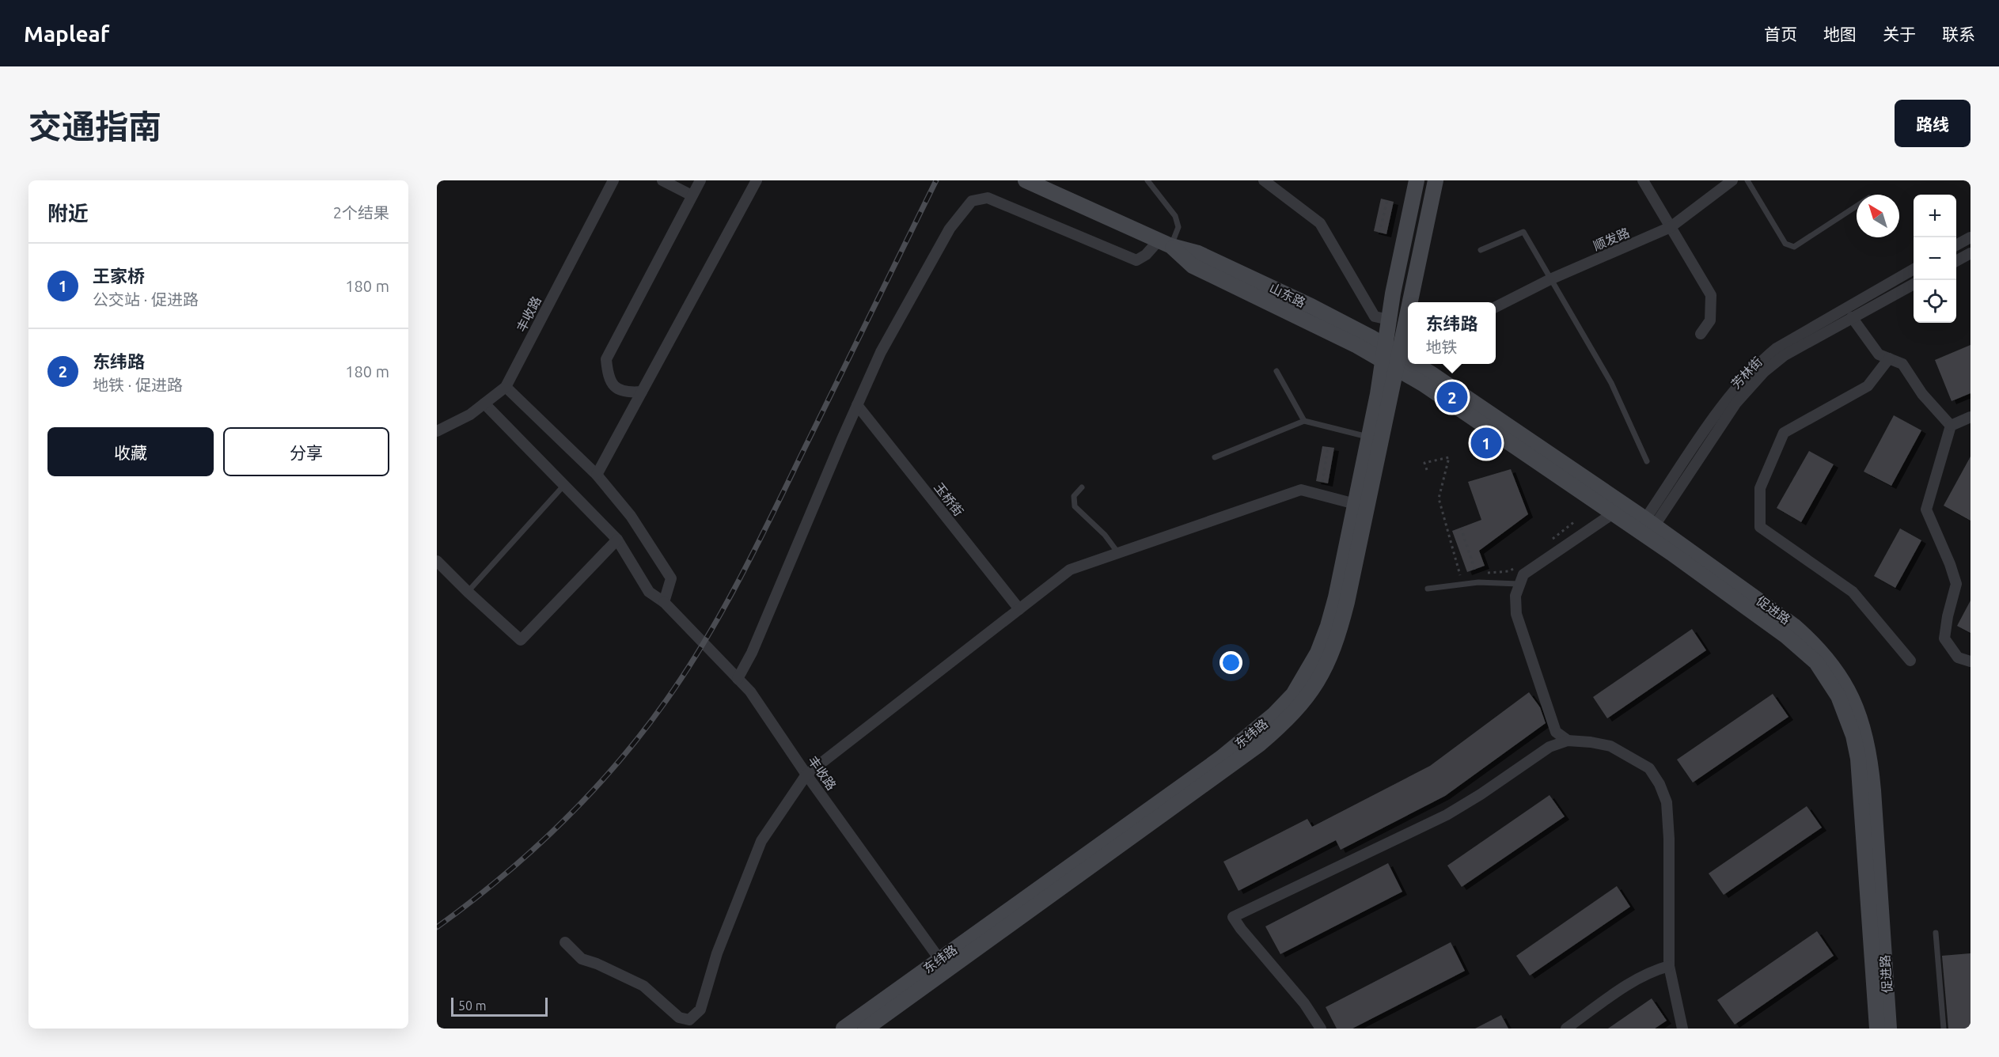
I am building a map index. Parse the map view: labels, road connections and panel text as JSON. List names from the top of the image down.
{
  "streets": {
    "main road": ["山东路", "促进路", "东纬路"],
    "street": [
      "顺发路",
      "丰收路",
      "芳林街",
      "玉桥街"
    ]
  },
  "crossings": [
    ["山东路", "促进路"],
    ["山东路", "东纬路"],
    ["丰收路", "东纬路"],
    ["芳林街", "促进路"],
    ["促进路", "东纬路"]
  ],
  "scale_bar": "50 m",
  "north": "top left",
  "page": {
    "header": "Mapleaf",
    "nav": [
      "首页",
      "地图",
      "关于",
      "联系"
    ],
    "title": "交通指南",
    "buttons": [
      "路线",
      ["收藏", "分享"]
    ],
    "heading": ["附近", "2个结果"],
    "map_buttons": ["+", "−"],
    "list": [
      {
        "mark": "1",
        "name": "王家桥",
        "note": "公交站 · 促进路",
        "value": "180 m"
      },
      {
        "mark": "2",
        "name": "东纬路",
        "note": "地铁 · 促进路",
        "value": "180 m"
      }
    ],
    "popup": ["东纬路", "地铁"],
    "pins": ["2", "1"],
    "scale": "50 m"
  }
}
